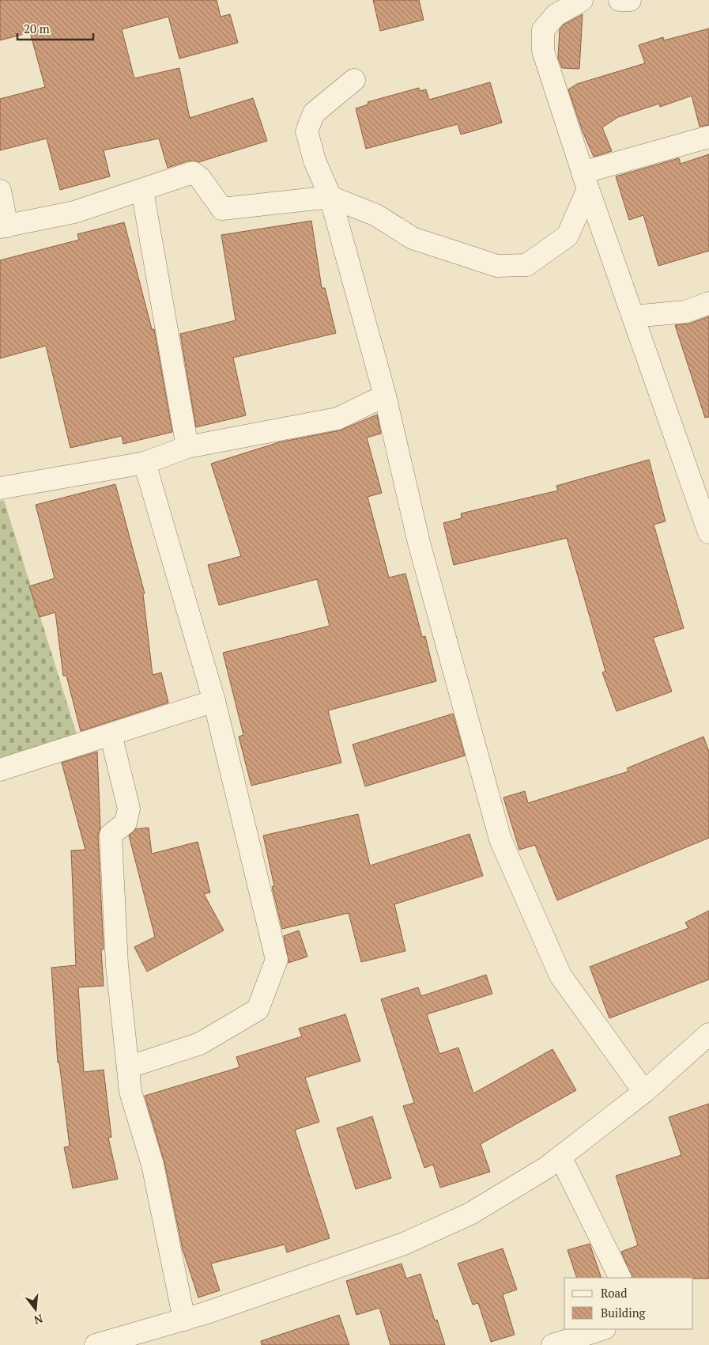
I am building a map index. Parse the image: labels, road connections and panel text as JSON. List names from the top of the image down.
{
  "legend": ["Road", "Building"],
  "scale_bar": "20 m",
  "north": "bottom"
}
